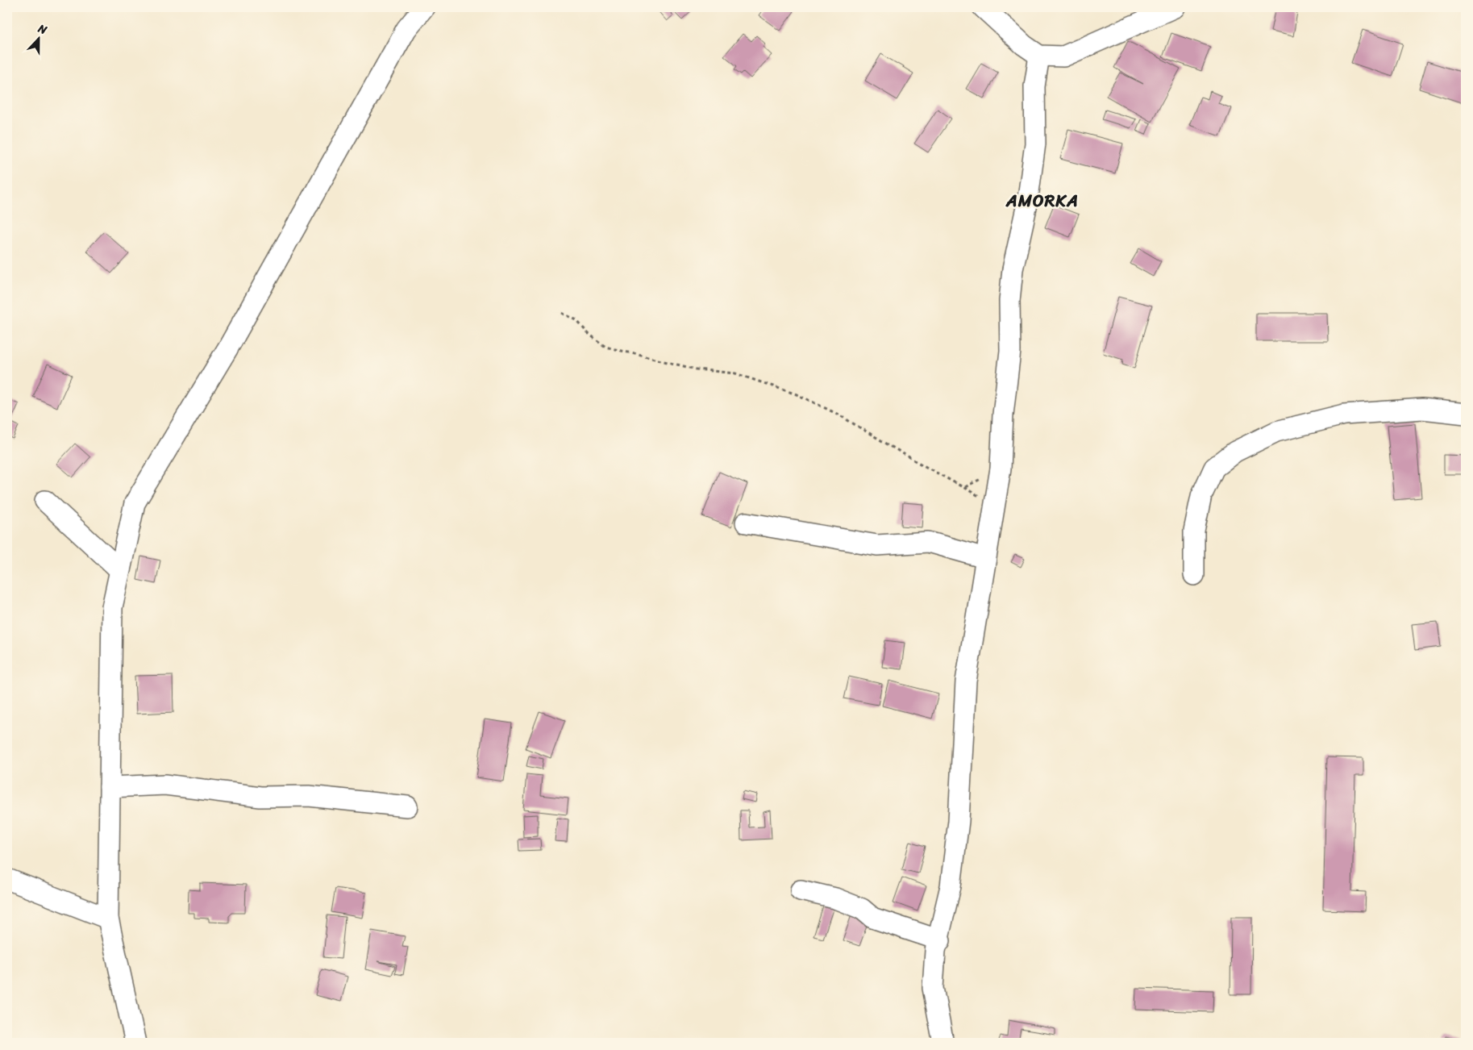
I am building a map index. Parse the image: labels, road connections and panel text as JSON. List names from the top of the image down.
{
  "districts": ["AMORKA"],
  "north": "top"
}
